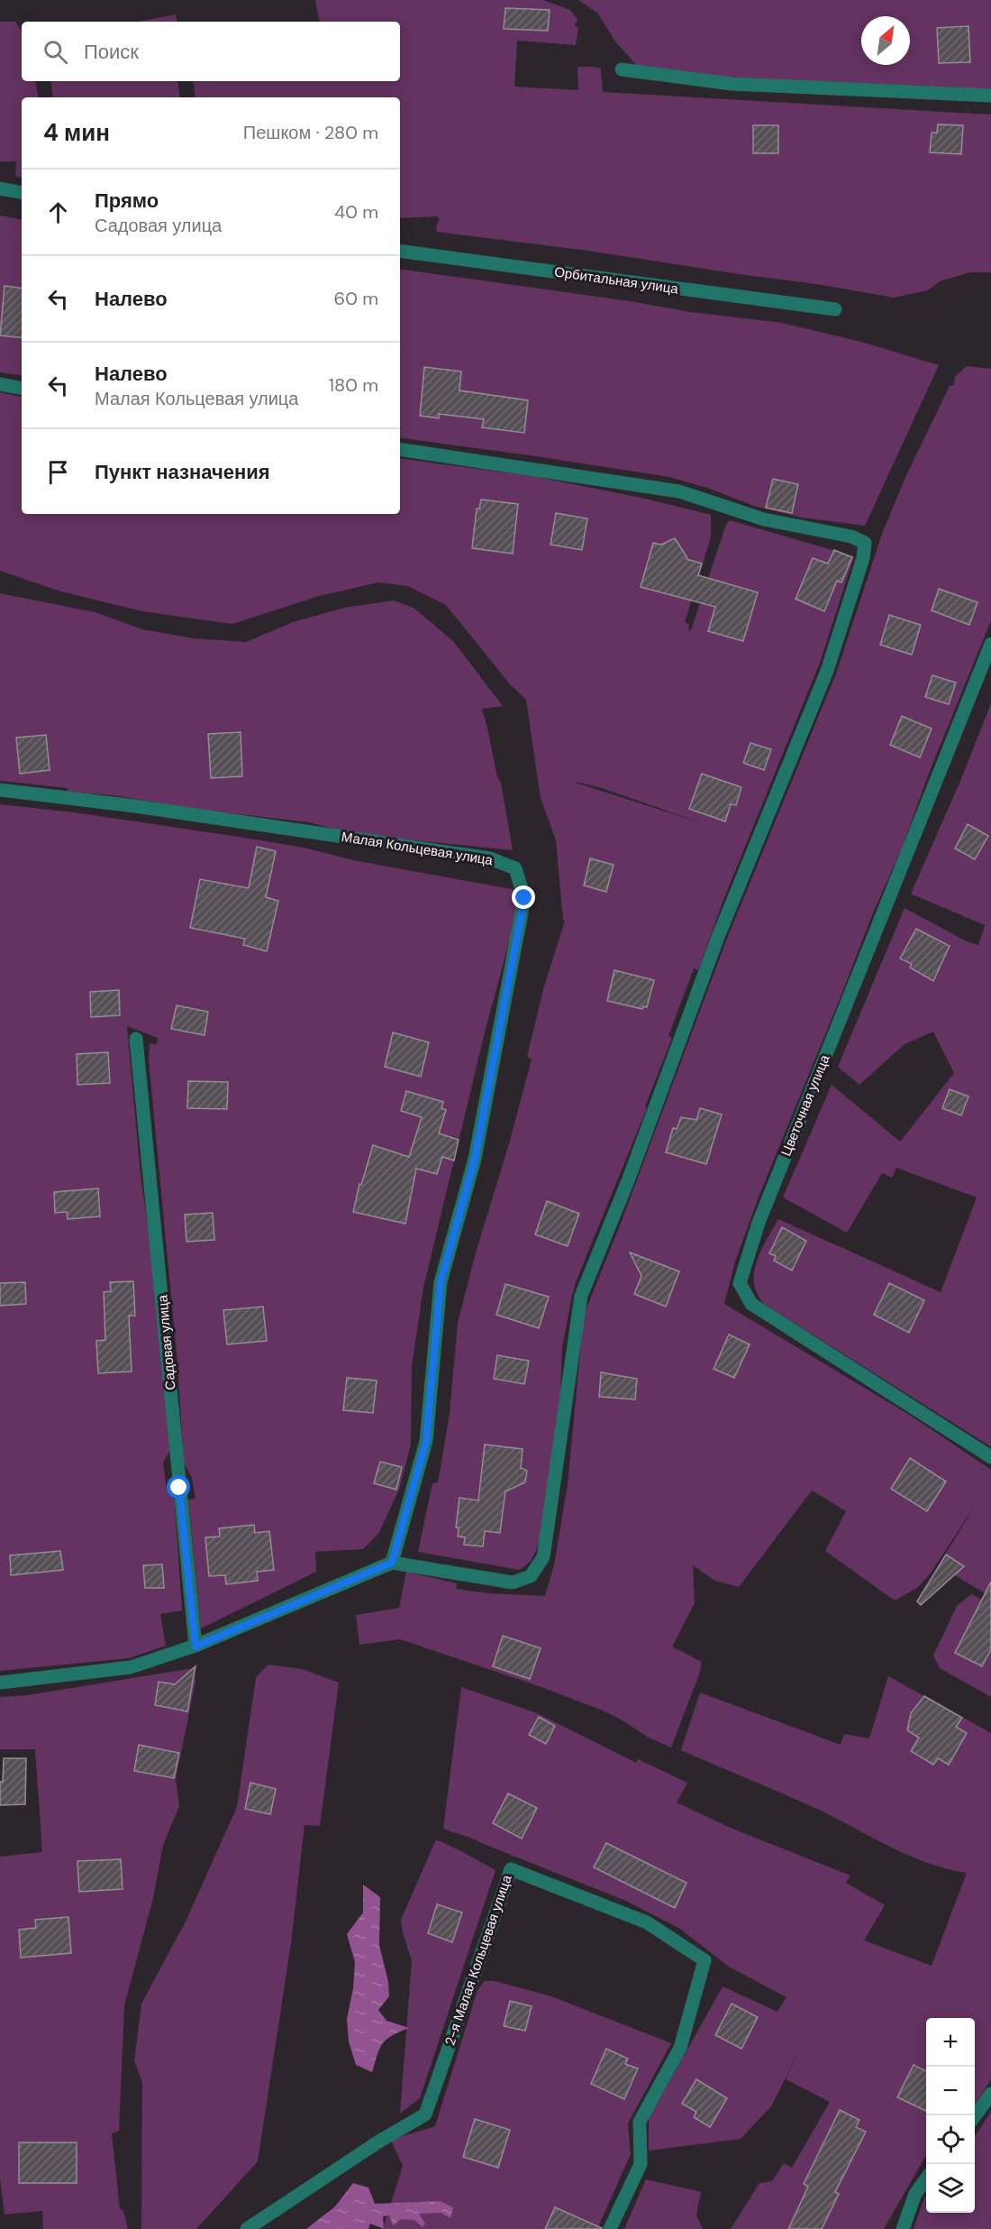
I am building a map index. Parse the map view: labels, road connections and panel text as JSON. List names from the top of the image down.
{
  "streets": {
    "street": [
      "Орбитальная улица",
      "Малая Кольцевая улица",
      "Цветочная улица",
      "Садовая улица",
      "2-я Малая Кольцевая улица"
    ]
  },
  "north": "top right",
  "page": {
    "search": "Поиск",
    "heading": ["4 мин", "Пешком · 280 m"],
    "list": [
      ["Прямо", "Садовая улица", "40 m"],
      ["Налево", "60 m"],
      ["Налево", "Малая Кольцевая улица", "180 m"],
      "Пункт назначения"
    ],
    "map_buttons": ["+", "−"]
  }
}
